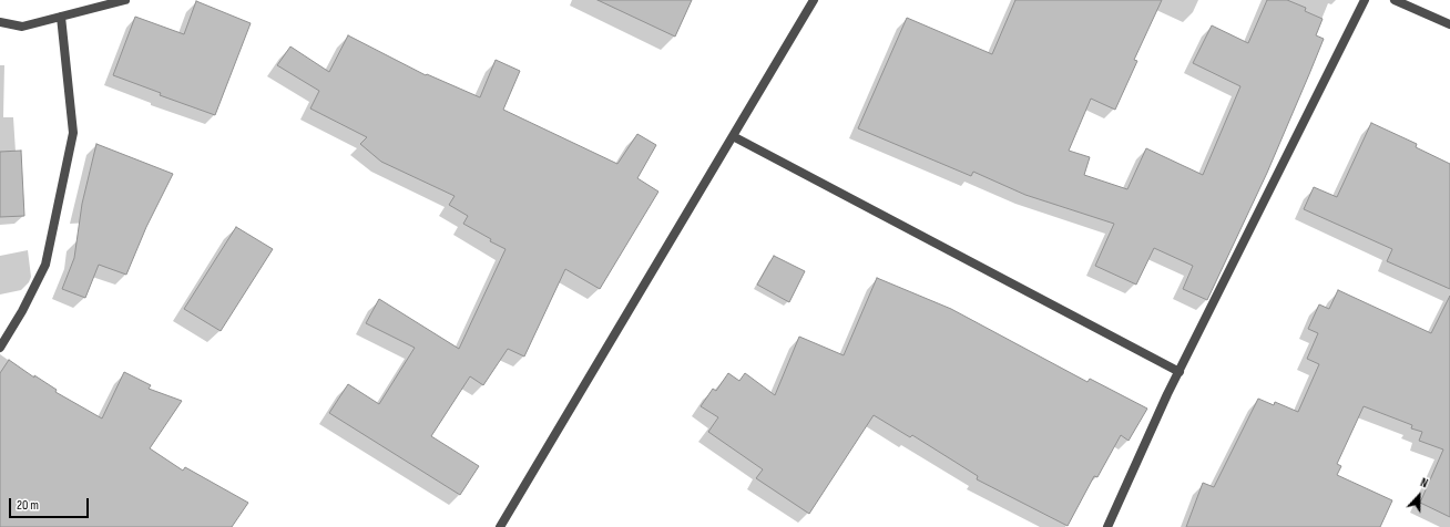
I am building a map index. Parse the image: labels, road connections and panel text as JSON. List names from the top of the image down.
{
  "scale_bar": "20 m",
  "north": "top"
}
